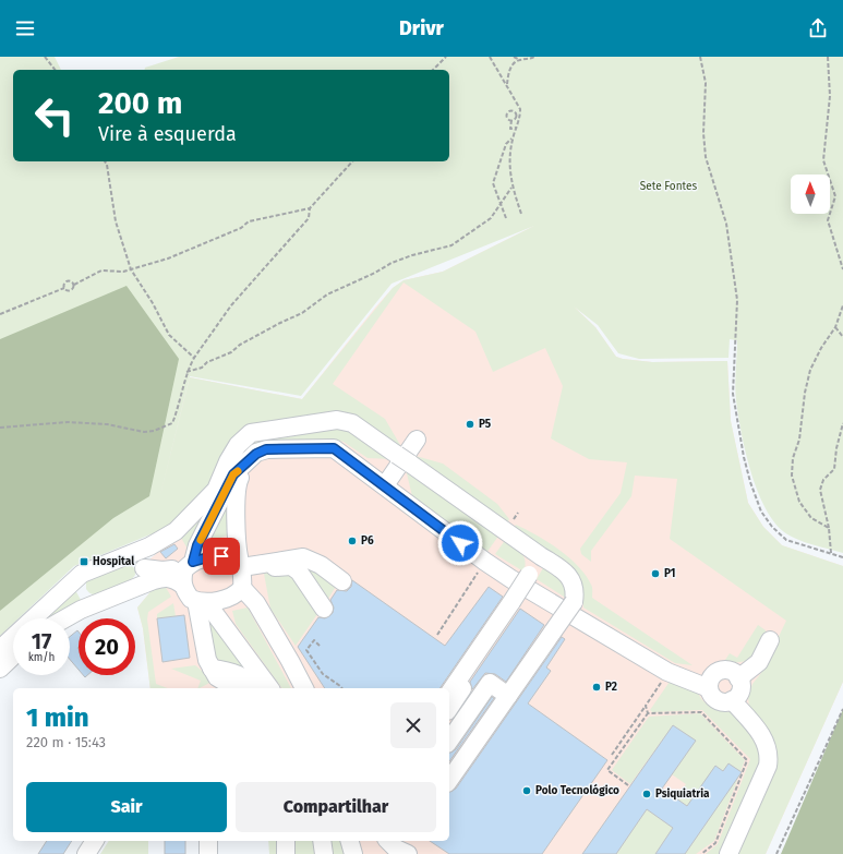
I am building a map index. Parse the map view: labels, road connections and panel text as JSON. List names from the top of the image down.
{
  "parks": ["Sete Fontes"],
  "places": {
    "other": [
      "P5",
      "P6",
      "P1",
      "P2",
      "Polo Tecnológico",
      "Psiquiatria"
    ],
    "transit": ["Hospital"]
  },
  "north": "top",
  "page": {
    "header": "Drivr",
    "turn": ["200 m", "Vire à esquerda"],
    "speed": "17 km/h",
    "limit": "20",
    "heading": ["1 min", "220 m · 15:43"],
    "buttons": ["Sair", "Compartilhar"]
  }
}
